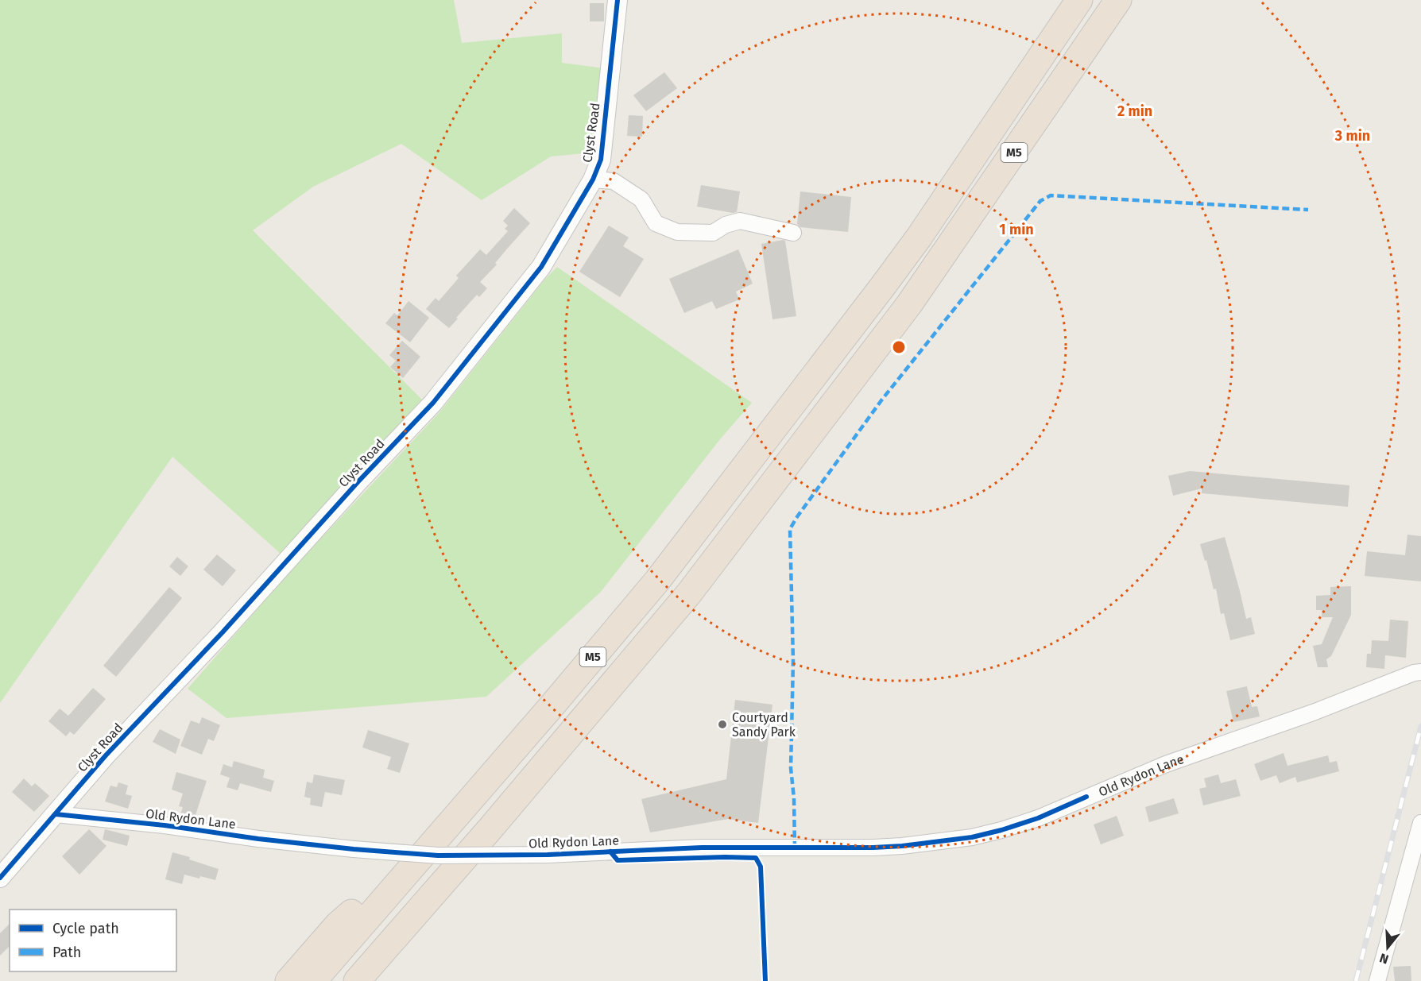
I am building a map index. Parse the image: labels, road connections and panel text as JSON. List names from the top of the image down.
{
  "streets": {
    "highway": ["M5"],
    "street": ["Clyst Road", "Old Rydon Lane"]
  },
  "crossings": [
    ["Clyst Road", "Old Rydon Lane"]
  ],
  "places": ["Courtyard Sandy Park"],
  "legend": ["Cycle path", "Path"],
  "north": "bottom",
  "rings": ["2 min", "3 min", "1 min"]
}
